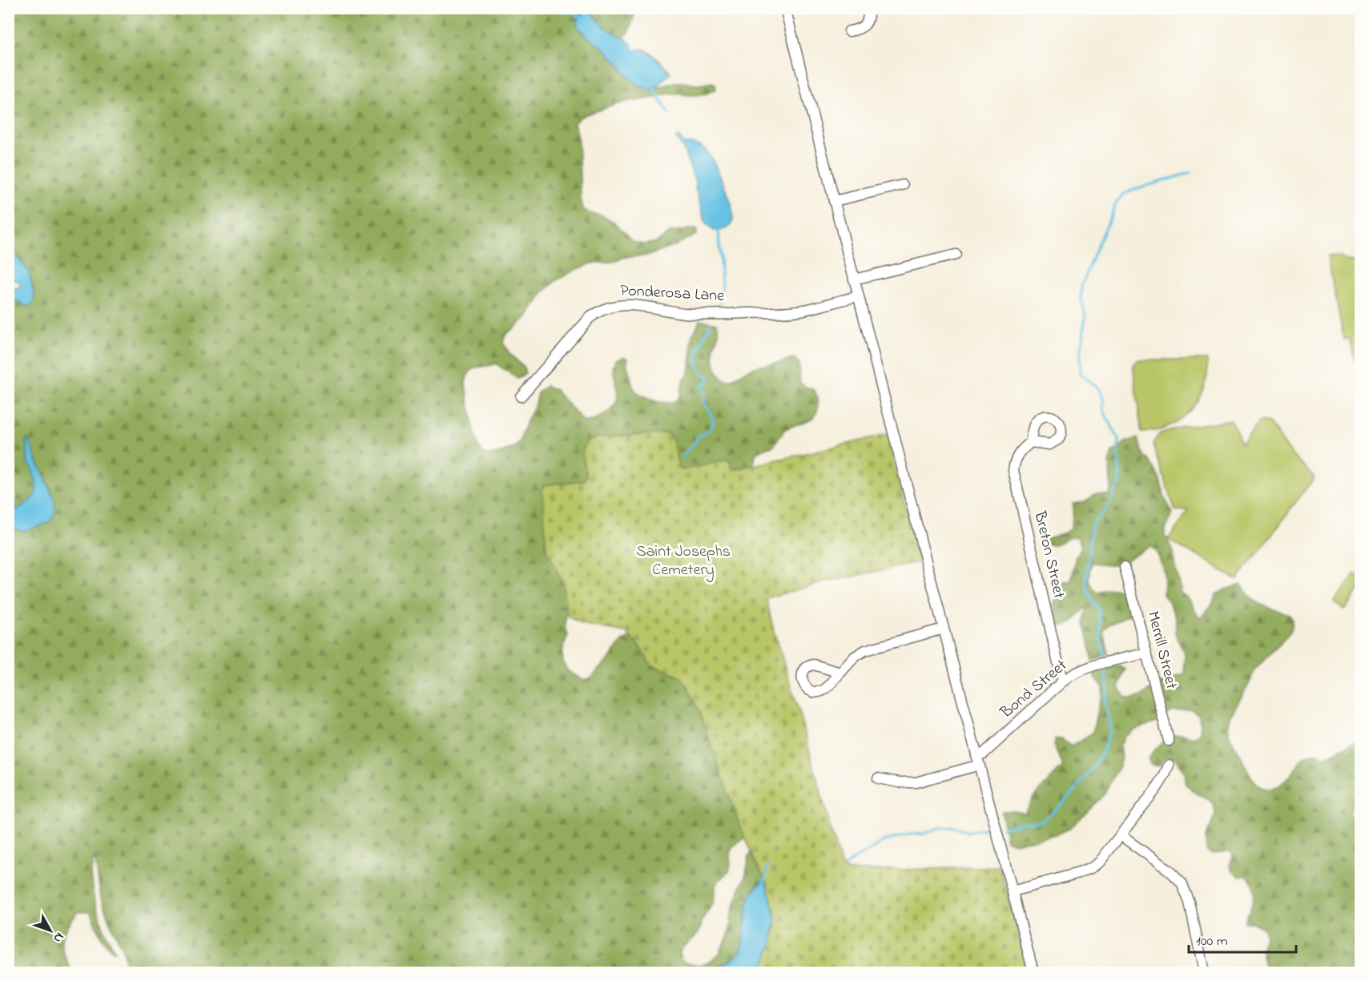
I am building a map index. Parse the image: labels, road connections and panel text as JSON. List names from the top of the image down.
{
  "streets": {
    "street": [
      "Ponderosa Lane",
      "Breton Street",
      "Merrill Street",
      "Bond Street"
    ]
  },
  "crossings": [
    ["Breton Street", "Bond Street"],
    ["Merrill Street", "Bond Street"]
  ],
  "parks": ["Saint Josephs Cemetery"],
  "scale_bar": "100 m",
  "north": "bottom right"
}
